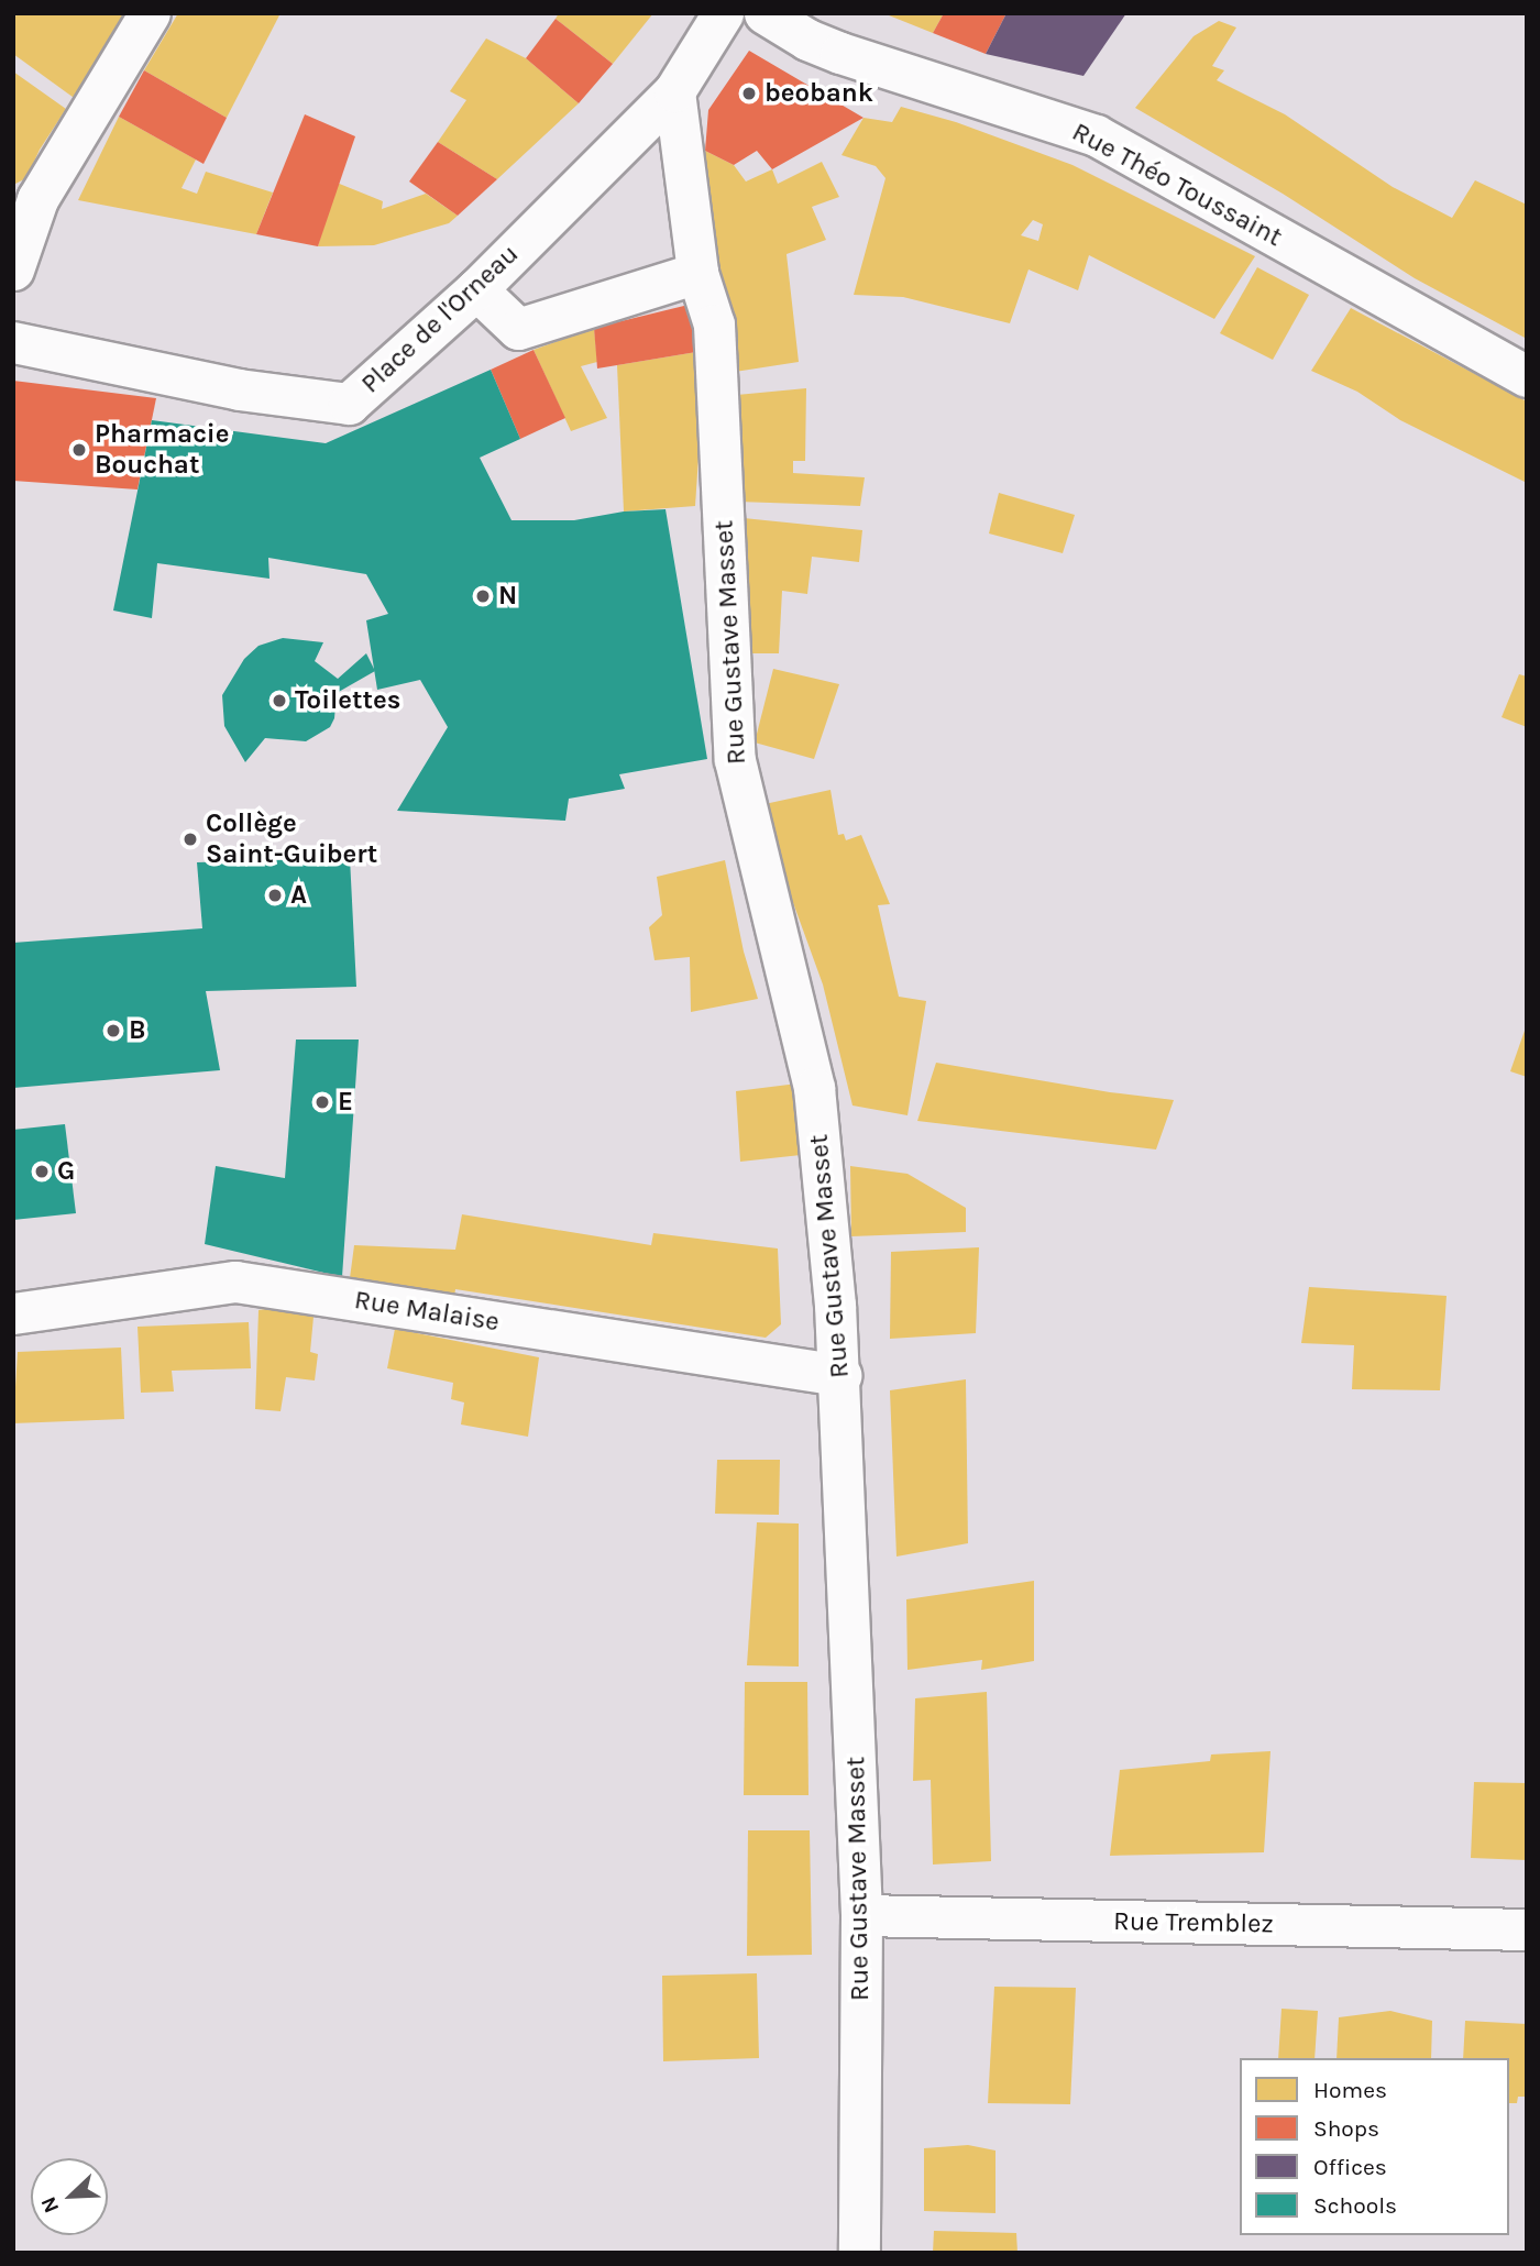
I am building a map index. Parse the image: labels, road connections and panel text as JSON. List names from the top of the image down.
{
  "streets": {
    "street": [
      "Rue Théo Toussaint",
      "Place de l'Orneau",
      "Rue Gustave Masset",
      "Rue Malaise",
      "Rue Tremblez"
    ]
  },
  "crossings": [
    ["Place de l'Orneau", "Rue Gustave Masset"],
    ["Rue Gustave Masset", "Rue Malaise"],
    ["Rue Gustave Masset", "Rue Tremblez"]
  ],
  "places": [
    "beobank",
    "Pharmacie Bouchat",
    "N",
    "Toilettes",
    "Collège Saint-Guibert",
    "A",
    "B",
    "E",
    "G"
  ],
  "legend": [
    "Homes",
    "Shops",
    "Offices",
    "Schools"
  ],
  "north": "bottom left"
}
